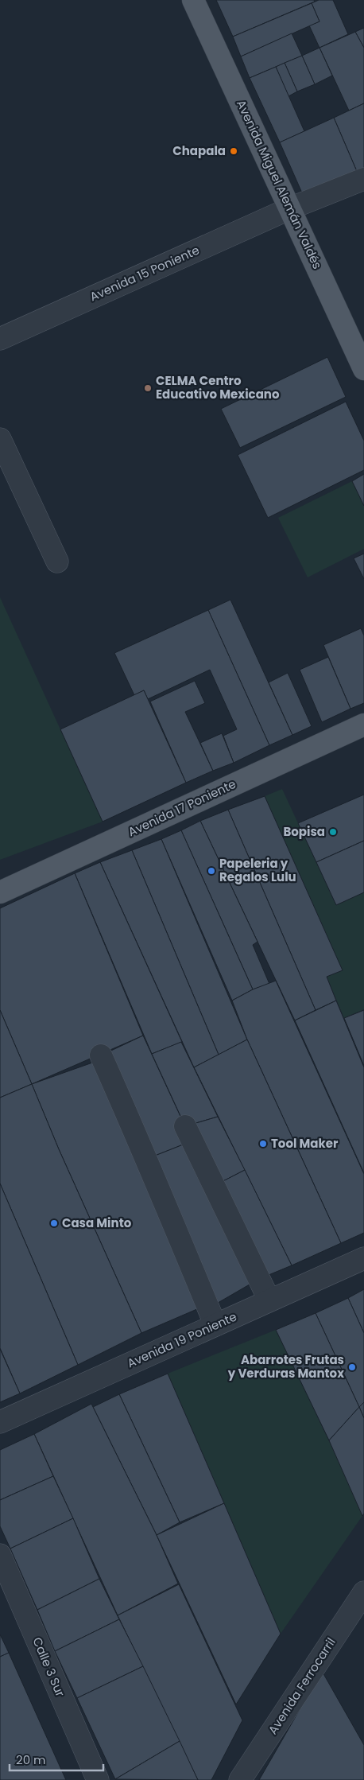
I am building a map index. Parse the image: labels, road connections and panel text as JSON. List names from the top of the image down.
{
  "streets": {
    "main road": ["Avenida Miguel Alemán Valdés", "Avenida 17 Poniente"],
    "street": [
      "Avenida 15 Poniente",
      "Avenida 19 Poniente",
      "Calle 3 Sur",
      "Avenida Ferrocarril"
    ]
  },
  "crossings": [
    ["Avenida Miguel Alemán Valdés", "Avenida 15 Poniente"]
  ],
  "places": [
    "Chapala",
    "CELMA Centro Educativo Mexicano",
    "Bopisa",
    "Papeleria y Regalos Lulu",
    "Tool Maker",
    "Casa Minto",
    "Abarrotes Frutas y Verduras Mantox"
  ],
  "scale_bar": "20 m"
}
